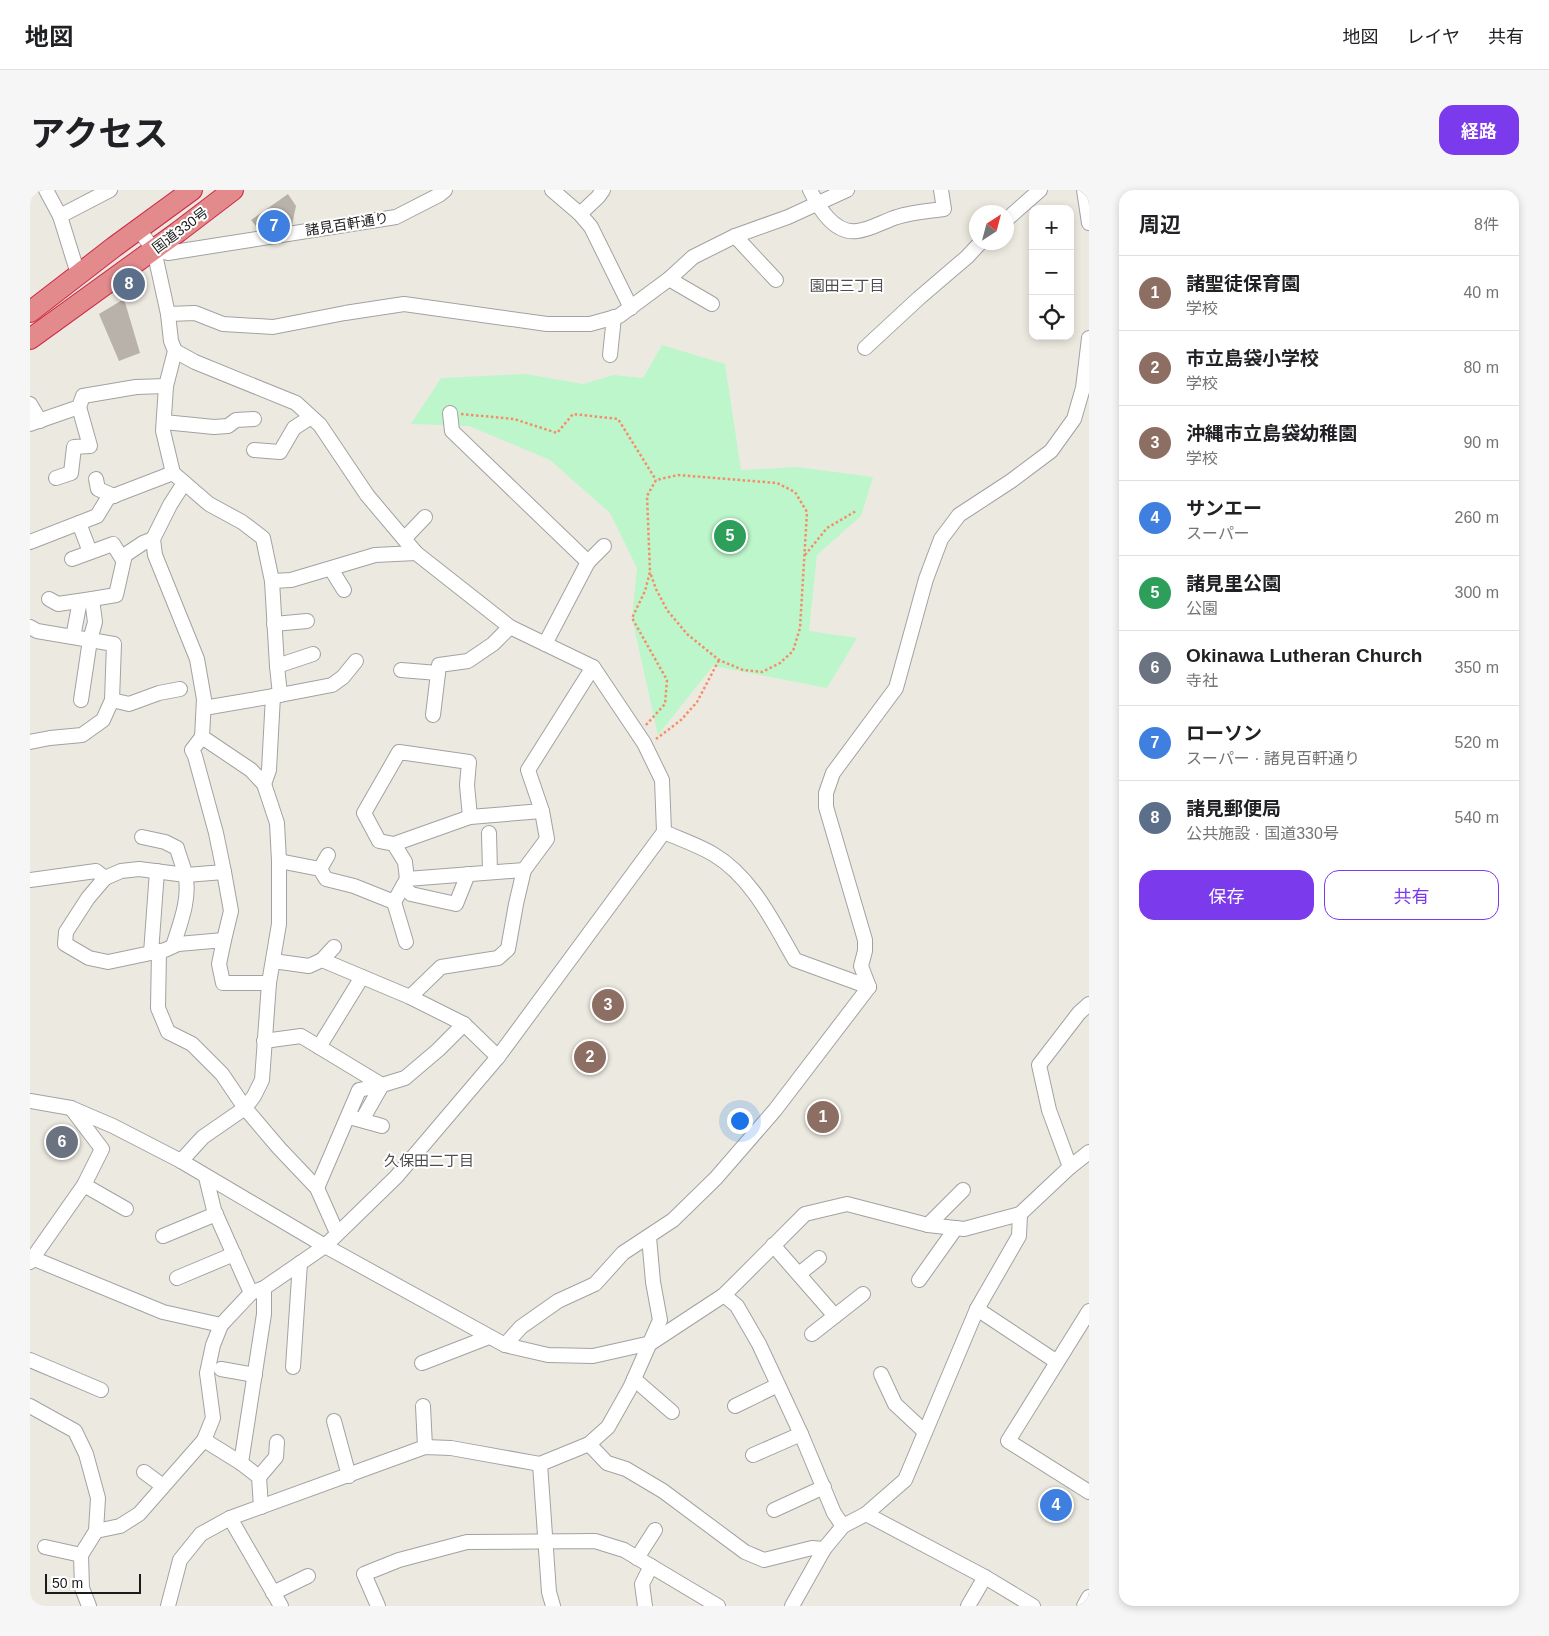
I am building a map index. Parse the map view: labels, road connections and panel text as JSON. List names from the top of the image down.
{
  "streets": {
    "highway": ["国道330号"],
    "street": ["諸見百軒通り"]
  },
  "crossings": [
    ["諸見百軒通り", "国道330号"]
  ],
  "districts": ["園田三丁目", "久保田二丁目"],
  "scale_bar": "50 m",
  "north": "top right",
  "page": {
    "header": "地図",
    "nav": ["地図", "レイヤ", "共有"],
    "title": "アクセス",
    "buttons": [
      "経路",
      ["保存", "共有"]
    ],
    "heading": ["周辺", "8件"],
    "map_buttons": ["+", "−"],
    "pins": [
      "7",
      "8",
      "5",
      "3",
      "2",
      "1",
      "6",
      "4"
    ],
    "list": [
      {
        "mark": "1",
        "name": "諸聖徒保育園",
        "note": "学校",
        "value": "40 m"
      },
      {
        "mark": "2",
        "name": "市立島袋小学校",
        "note": "学校",
        "value": "80 m"
      },
      {
        "mark": "3",
        "name": "沖縄市立島袋幼稚園",
        "note": "学校",
        "value": "90 m"
      },
      {
        "mark": "4",
        "name": "サンエー",
        "note": "スーパー",
        "value": "260 m"
      },
      {
        "mark": "5",
        "name": "諸見里公園",
        "note": "公園",
        "value": "300 m"
      },
      {
        "mark": "6",
        "name": "Okinawa Lutheran Church",
        "note": "寺社",
        "value": "350 m"
      },
      {
        "mark": "7",
        "name": "ローソン",
        "note": "スーパー · 諸見百軒通り",
        "value": "520 m"
      },
      {
        "mark": "8",
        "name": "諸見郵便局",
        "note": "公共施設 · 国道330号",
        "value": "540 m"
      }
    ],
    "scale": "50 m"
  }
}
